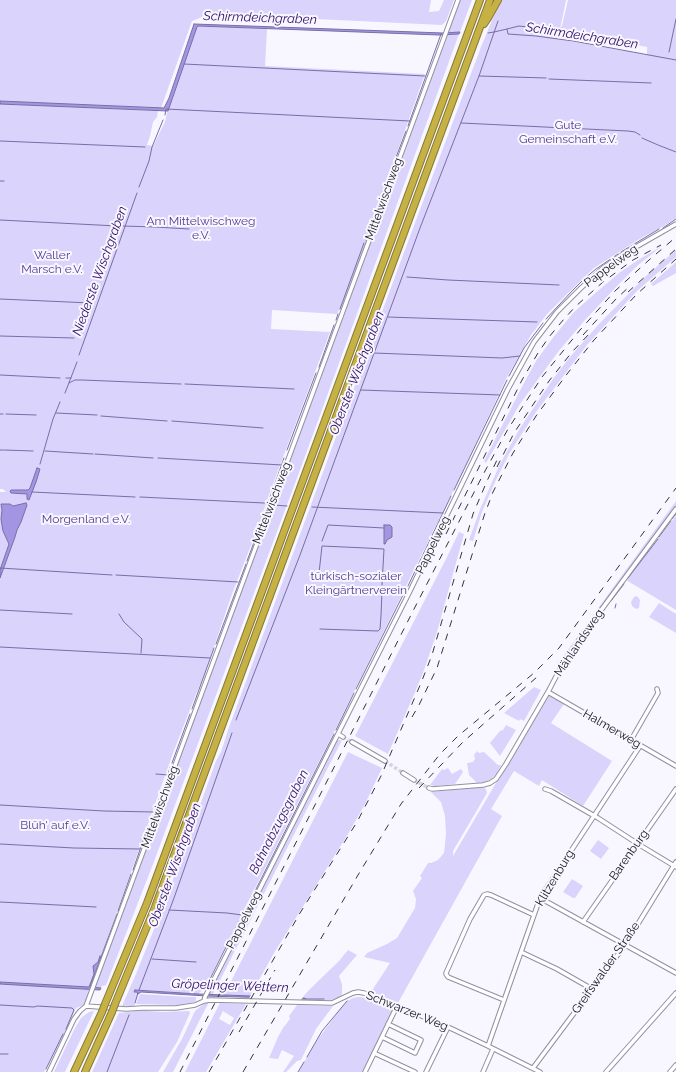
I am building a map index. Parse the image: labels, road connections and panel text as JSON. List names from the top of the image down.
{
  "streets": {
    "street": [
      "Mittelwischweg",
      "Pappelweg",
      "Mählandsweg",
      "Halmerweg",
      "Barenburg",
      "Klitzenburg",
      "Greifswalder Straße",
      "Schwarzer Weg"
    ]
  },
  "crossings": [
    ["Mittelwischweg", "Schwarzer Weg"],
    ["Pappelweg", "Schwarzer Weg"],
    ["Mählandsweg", "Halmerweg"],
    ["Halmerweg", "Klitzenburg"],
    ["Klitzenburg", "Schwarzer Weg"],
    ["Greifswalder Straße", "Schwarzer Weg"]
  ],
  "water": [
    "Schirmdeichgraben",
    "Niederste Wischgraben",
    "Oberster Wischgraben",
    "Bahnabzugsgraben",
    "Gröpelinger Wettern"
  ],
  "parks": [
    "Gute Gemeinschaft e.V.",
    "Am Mittelwischweg e.V.",
    "Waller Marsch e.V.",
    "Morgenland e.V.",
    "türkisch-sozialer Kleingärtnerverein",
    "Blüh' auf e.V."
  ]
}
